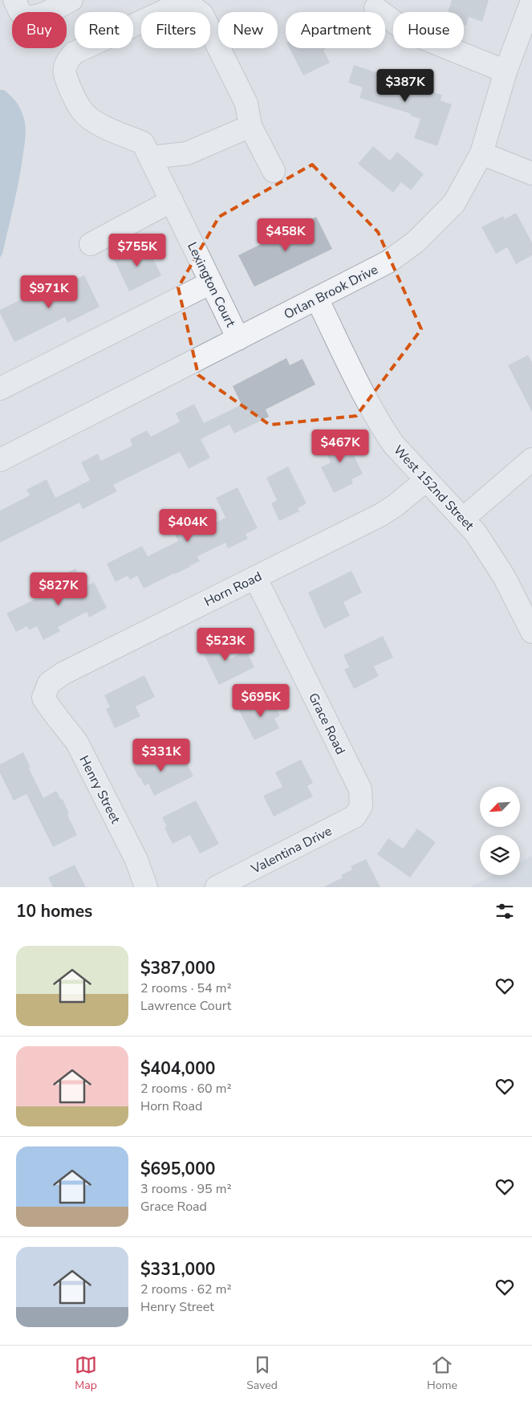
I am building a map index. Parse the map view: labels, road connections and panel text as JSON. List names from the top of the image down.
{
  "streets": {
    "street": [
      "Lexington Court",
      "Orlan Brook Drive",
      "West 152nd Street",
      "Horn Road",
      "Grace Road",
      "Henry Street",
      "Valentina Drive"
    ]
  },
  "crossings": [
    ["Lexington Court", "Orlan Brook Drive"],
    ["Orlan Brook Drive", "West 152nd Street"],
    ["West 152nd Street", "Horn Road"],
    ["Horn Road", "Grace Road"],
    ["Horn Road", "Henry Street"],
    ["Grace Road", "Valentina Drive"]
  ],
  "north": "bottom left",
  "page": {
    "chip": [
      "Buy",
      "Rent",
      "Filters",
      "New",
      "Apartment",
      "House"
    ],
    "price": [
      "$387K",
      "$458K",
      "$755K",
      "$971K",
      "$467K",
      "$404K",
      "$827K",
      "$523K",
      "$695K",
      "$331K"
    ],
    "heading": "10 homes",
    "list": [
      {
        "name": "$387,000",
        "note": "2 rooms · 54 m² · Lawrence Court"
      },
      {
        "name": "$404,000",
        "note": "2 rooms · 60 m² · Horn Road"
      },
      {
        "name": "$695,000",
        "note": "3 rooms · 95 m² · Grace Road"
      },
      {
        "name": "$331,000",
        "note": "2 rooms · 62 m² · Henry Street"
      }
    ],
    "tabs": ["Map", "Saved", "Home"]
  }
}
